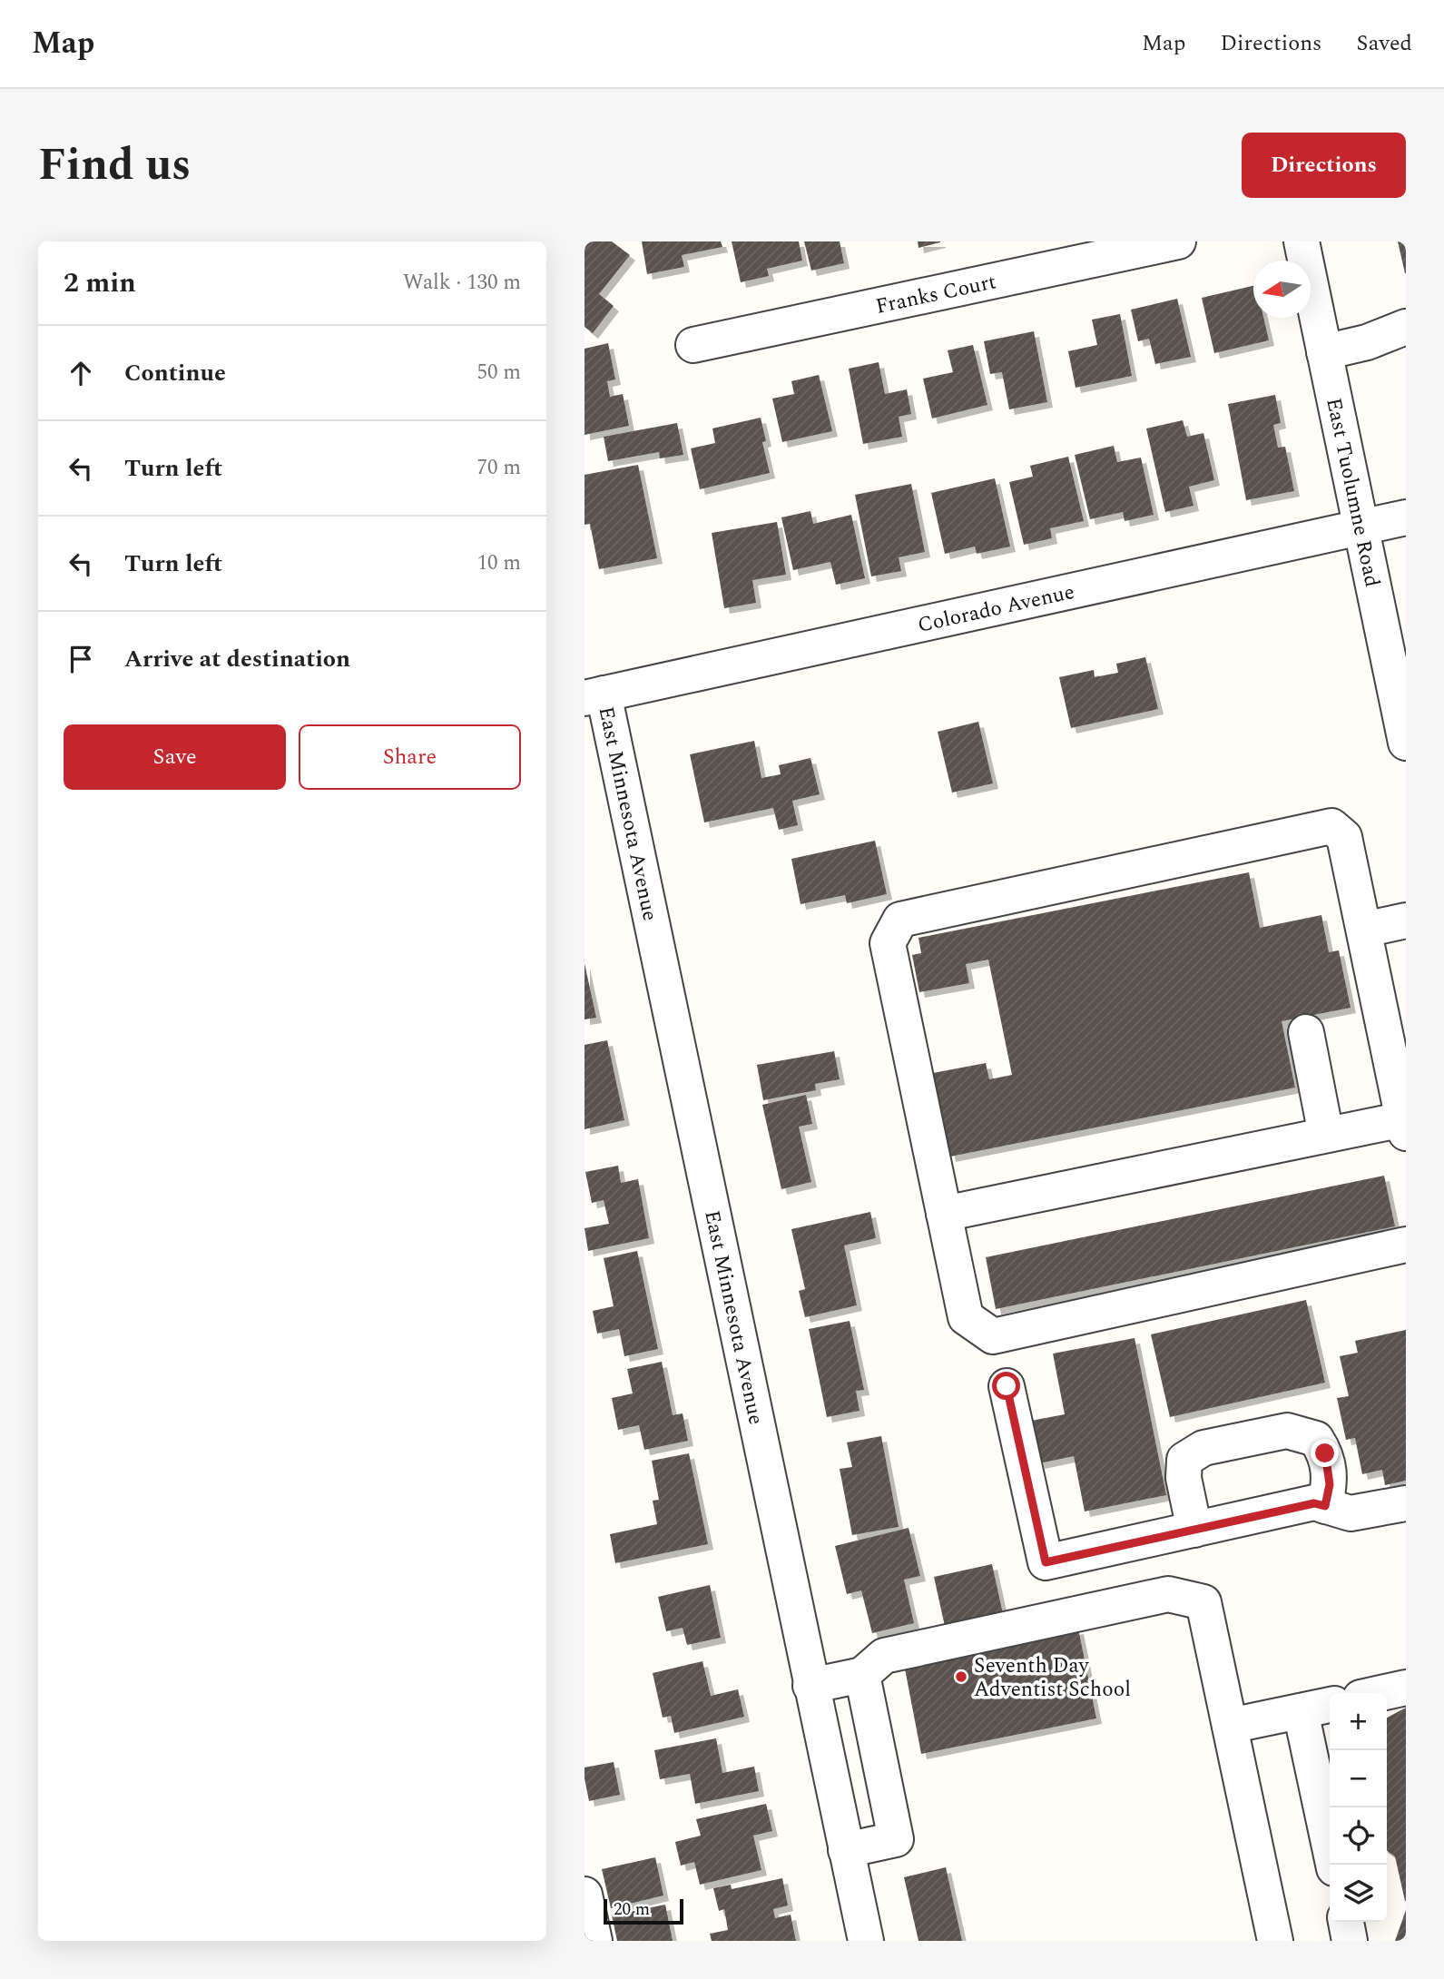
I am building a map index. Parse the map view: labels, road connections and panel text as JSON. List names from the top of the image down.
{
  "streets": {
    "street": [
      "Franks Court",
      "East Tuolumne Road",
      "Colorado Avenue",
      "East Minnesota Avenue"
    ]
  },
  "crossings": [
    ["East Tuolumne Road", "Colorado Avenue"],
    ["Colorado Avenue", "East Minnesota Avenue"]
  ],
  "places": ["Seventh Day Adventist School"],
  "scale_bar": "20 m",
  "north": "left",
  "page": {
    "header": "Map",
    "nav": ["Map", "Directions", "Saved"],
    "title": "Find us",
    "buttons": [
      "Directions",
      ["Save", "Share"]
    ],
    "heading": ["2 min", "Walk · 130 m"],
    "list": [
      ["Continue", "50 m"],
      ["Turn left", "70 m"],
      ["Turn left", "10 m"],
      "Arrive at destination"
    ],
    "map_buttons": ["+", "−"],
    "scale": "20 m"
  }
}
